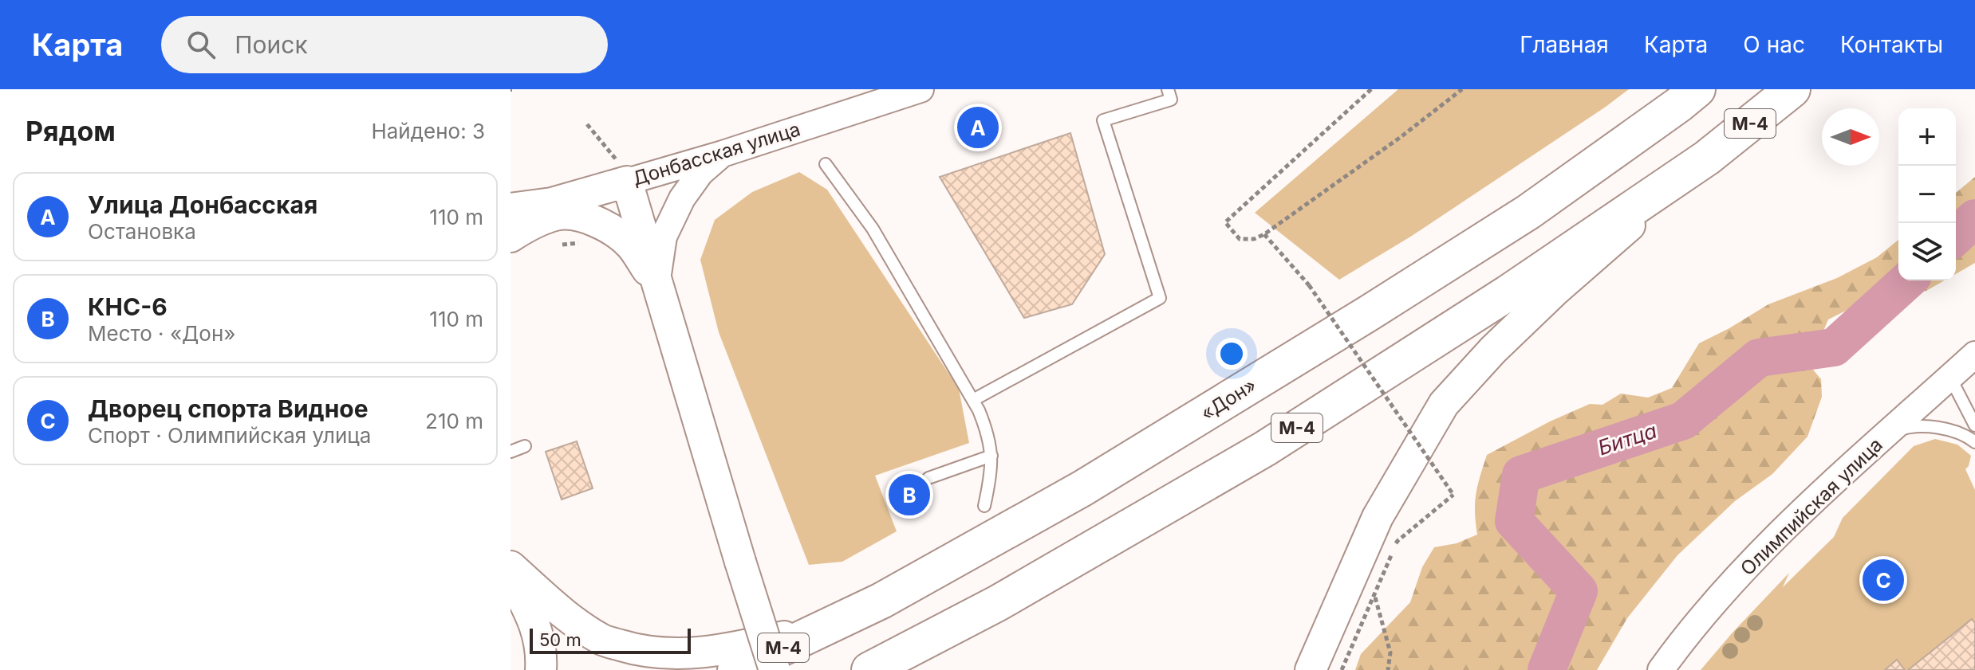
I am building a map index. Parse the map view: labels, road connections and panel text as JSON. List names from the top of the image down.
{
  "streets": {
    "highway": ["М-4", "«Дон»"],
    "main road": ["Донбасская улица"],
    "street": ["Олимпийская улица"]
  },
  "water": ["Битца"],
  "scale_bar": "50 m",
  "north": "right",
  "page": {
    "header": "Карта",
    "search": "Поиск",
    "nav": [
      "Главная",
      "Карта",
      "О нас",
      "Контакты"
    ],
    "heading": ["Рядом", "Найдено: 3"],
    "pins": ["A", "B", "C"],
    "map_buttons": ["+", "−"],
    "list": [
      {
        "mark": "A",
        "name": "Улица Донбасская",
        "note": "Остановка",
        "value": "110 m"
      },
      {
        "mark": "B",
        "name": "КНС-6",
        "note": "Место · «Дон»",
        "value": "110 m"
      },
      {
        "mark": "C",
        "name": "Дворец спорта Видное",
        "note": "Спорт · Олимпийская улица",
        "value": "210 m"
      }
    ],
    "scale": "50 m"
  }
}
